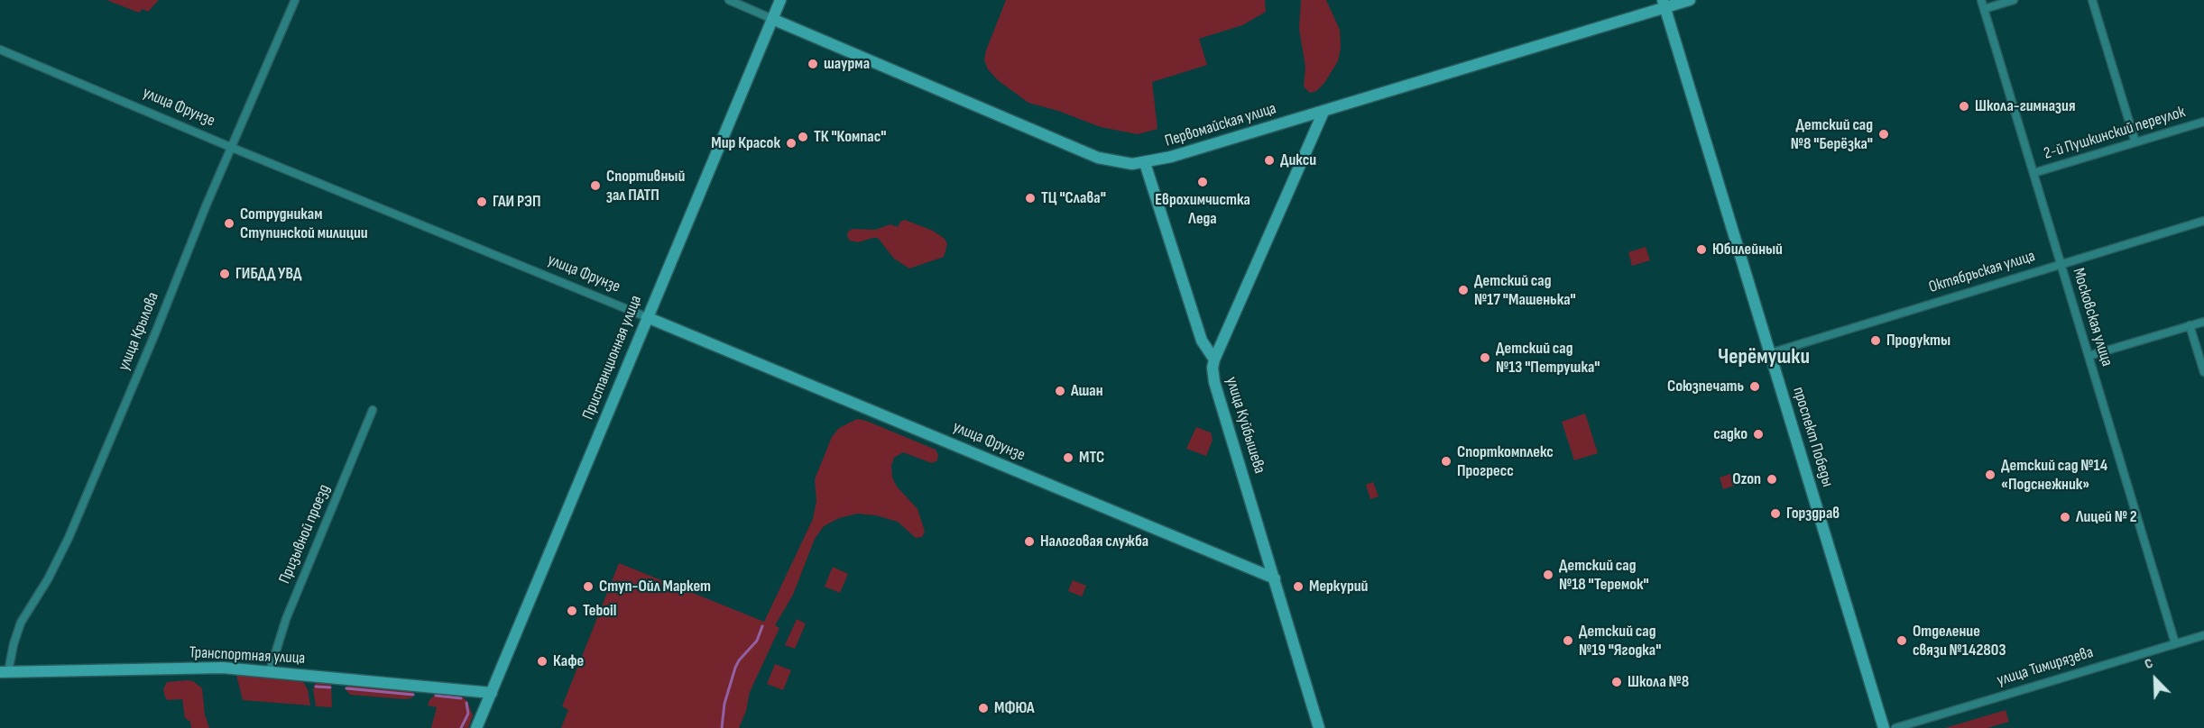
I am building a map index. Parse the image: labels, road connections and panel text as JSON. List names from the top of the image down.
{
  "streets": {
    "main road": [
      "улица Фрунзе",
      "Первомайская улица",
      "Пристанционная улица",
      "улица Куйбышева",
      "проспект Победы",
      "Транспортная улица"
    ],
    "street": [
      "2-й Пушкинский переулок",
      "Октябрьская улица",
      "Московская улица",
      "улица Крылова",
      "Призывной проезд",
      "улица Тимирязева"
    ]
  },
  "crossings": [
    ["улица Фрунзе", "улица Крылова"],
    ["улица Фрунзе", "Пристанционная улица"],
    ["улица Фрунзе", "улица Куйбышева"],
    ["Первомайская улица", "Пристанционная улица"],
    ["Первомайская улица", "улица Куйбышева"],
    ["Первомайская улица", "проспект Победы"],
    ["2-й Пушкинский переулок", "Московская улица"],
    ["Октябрьская улица", "Московская улица"],
    ["Октябрьская улица", "проспект Победы"],
    ["Московская улица", "улица Тимирязева"],
    ["улица Крылова", "Транспортная улица"],
    ["Пристанционная улица", "Транспортная улица"],
    ["Призывной проезд", "Транспортная улица"]
  ],
  "districts": ["Черёмушки"],
  "places": [
    "шаурма",
    "Школа-гимназия",
    "Детский сад №8 \"Берёзка\"",
    "ТК \"Компас\"",
    "Мир Красок",
    "Дикси",
    "Еврохимчистка Леда",
    "Спортивный зал ПАТП",
    "ТЦ \"Слава\"",
    "ГАИ РЭП",
    "Сотрудникам Ступинской милиции",
    "Юбилейный",
    "ГИБДД УВД",
    "Детский сад №17 \"Машенька\"",
    "Продукты",
    "Детский сад №13 \"Петрушка\"",
    "Союзпечать",
    "Ашан",
    "садко",
    "МТС",
    "Спорткомплекс Прогресс",
    "Детский сад №14 «Подснежник»",
    "Ozon",
    "Горздрав",
    "Лицей № 2",
    "Налоговая служба",
    "Детский сад №18 \"Теремок\"",
    "Ступ-Ойл Маркет",
    "Меркурий",
    "Teboil",
    "Детский сад №19 \"Ягодка\"",
    "Отделение связи №142803",
    "Кафе",
    "Школа №8",
    "МФЮА"
  ],
  "north": "top left"
}
